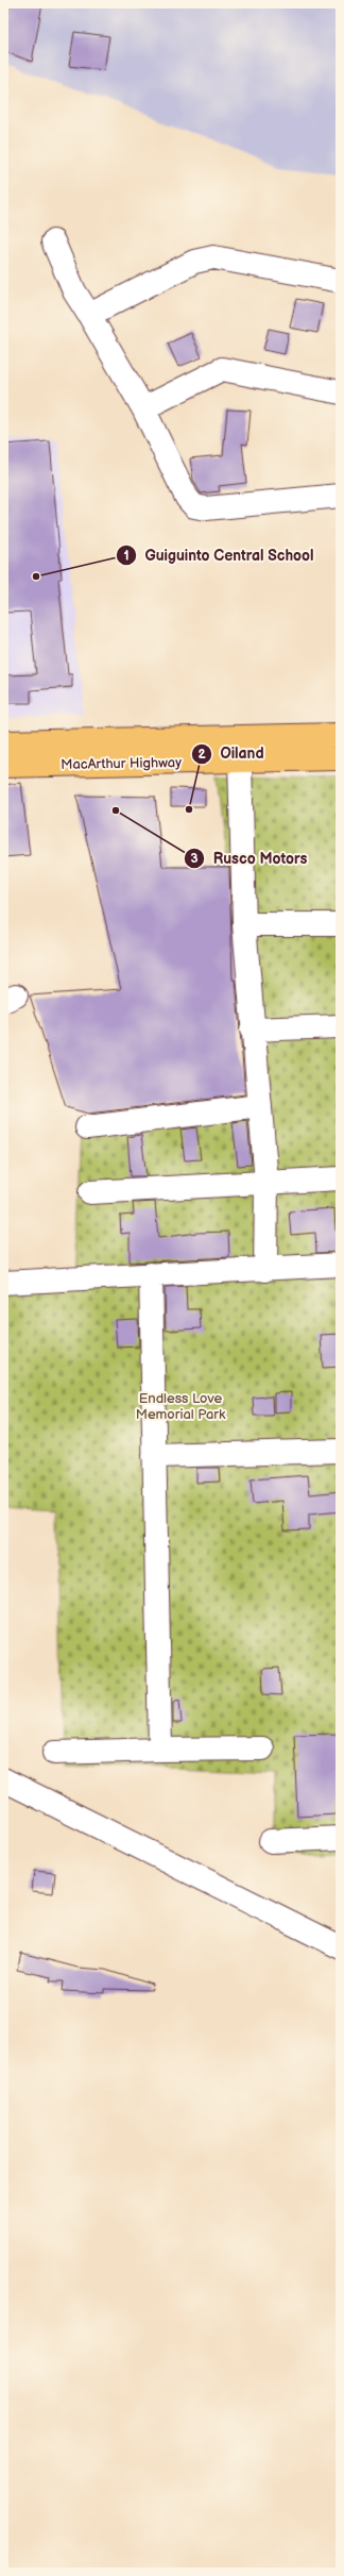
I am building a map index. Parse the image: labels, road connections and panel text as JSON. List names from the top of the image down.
{
  "streets": {
    "highway": ["MacArthur Highway"]
  },
  "parks": ["Endless Love Memorial Park"],
  "places": ["Guiguinto Central School", "Oiland", "Rusco Motors"]
}
